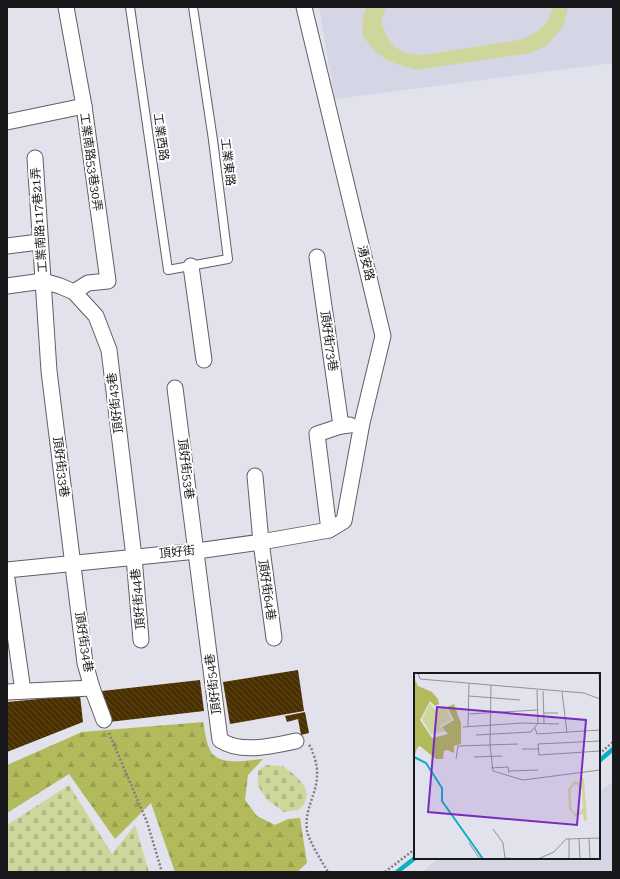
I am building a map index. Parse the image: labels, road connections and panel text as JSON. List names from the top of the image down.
{
  "streets": {
    "street": [
      "工業南路53巷30弄",
      "工業南路117巷21弄",
      "湧安路",
      "頂好街73巷",
      "頂好街43巷",
      "頂好街33巷",
      "頂好街53巷",
      "頂好街",
      "頂好街64巷",
      "頂好街44巷",
      "頂好街34巷",
      "頂好街54巷"
    ],
    "lane": ["工業西路", "工業東路"]
  },
  "crossings": [
    ["工業西路", "工業東路"],
    ["工業南路53巷30弄", "頂好街43巷"],
    ["工業南路117巷21弄", "頂好街43巷"],
    ["工業南路117巷21弄", "頂好街33巷"],
    ["湧安路", "頂好街"],
    ["頂好街43巷", "頂好街"],
    ["頂好街43巷", "頂好街44巷"],
    ["頂好街33巷", "頂好街"],
    ["頂好街33巷", "頂好街34巷"],
    ["頂好街53巷", "頂好街"],
    ["頂好街53巷", "頂好街54巷"],
    ["頂好街", "頂好街64巷"],
    ["頂好街", "頂好街44巷"],
    ["頂好街", "頂好街34巷"],
    ["頂好街", "頂好街54巷"]
  ]
}
